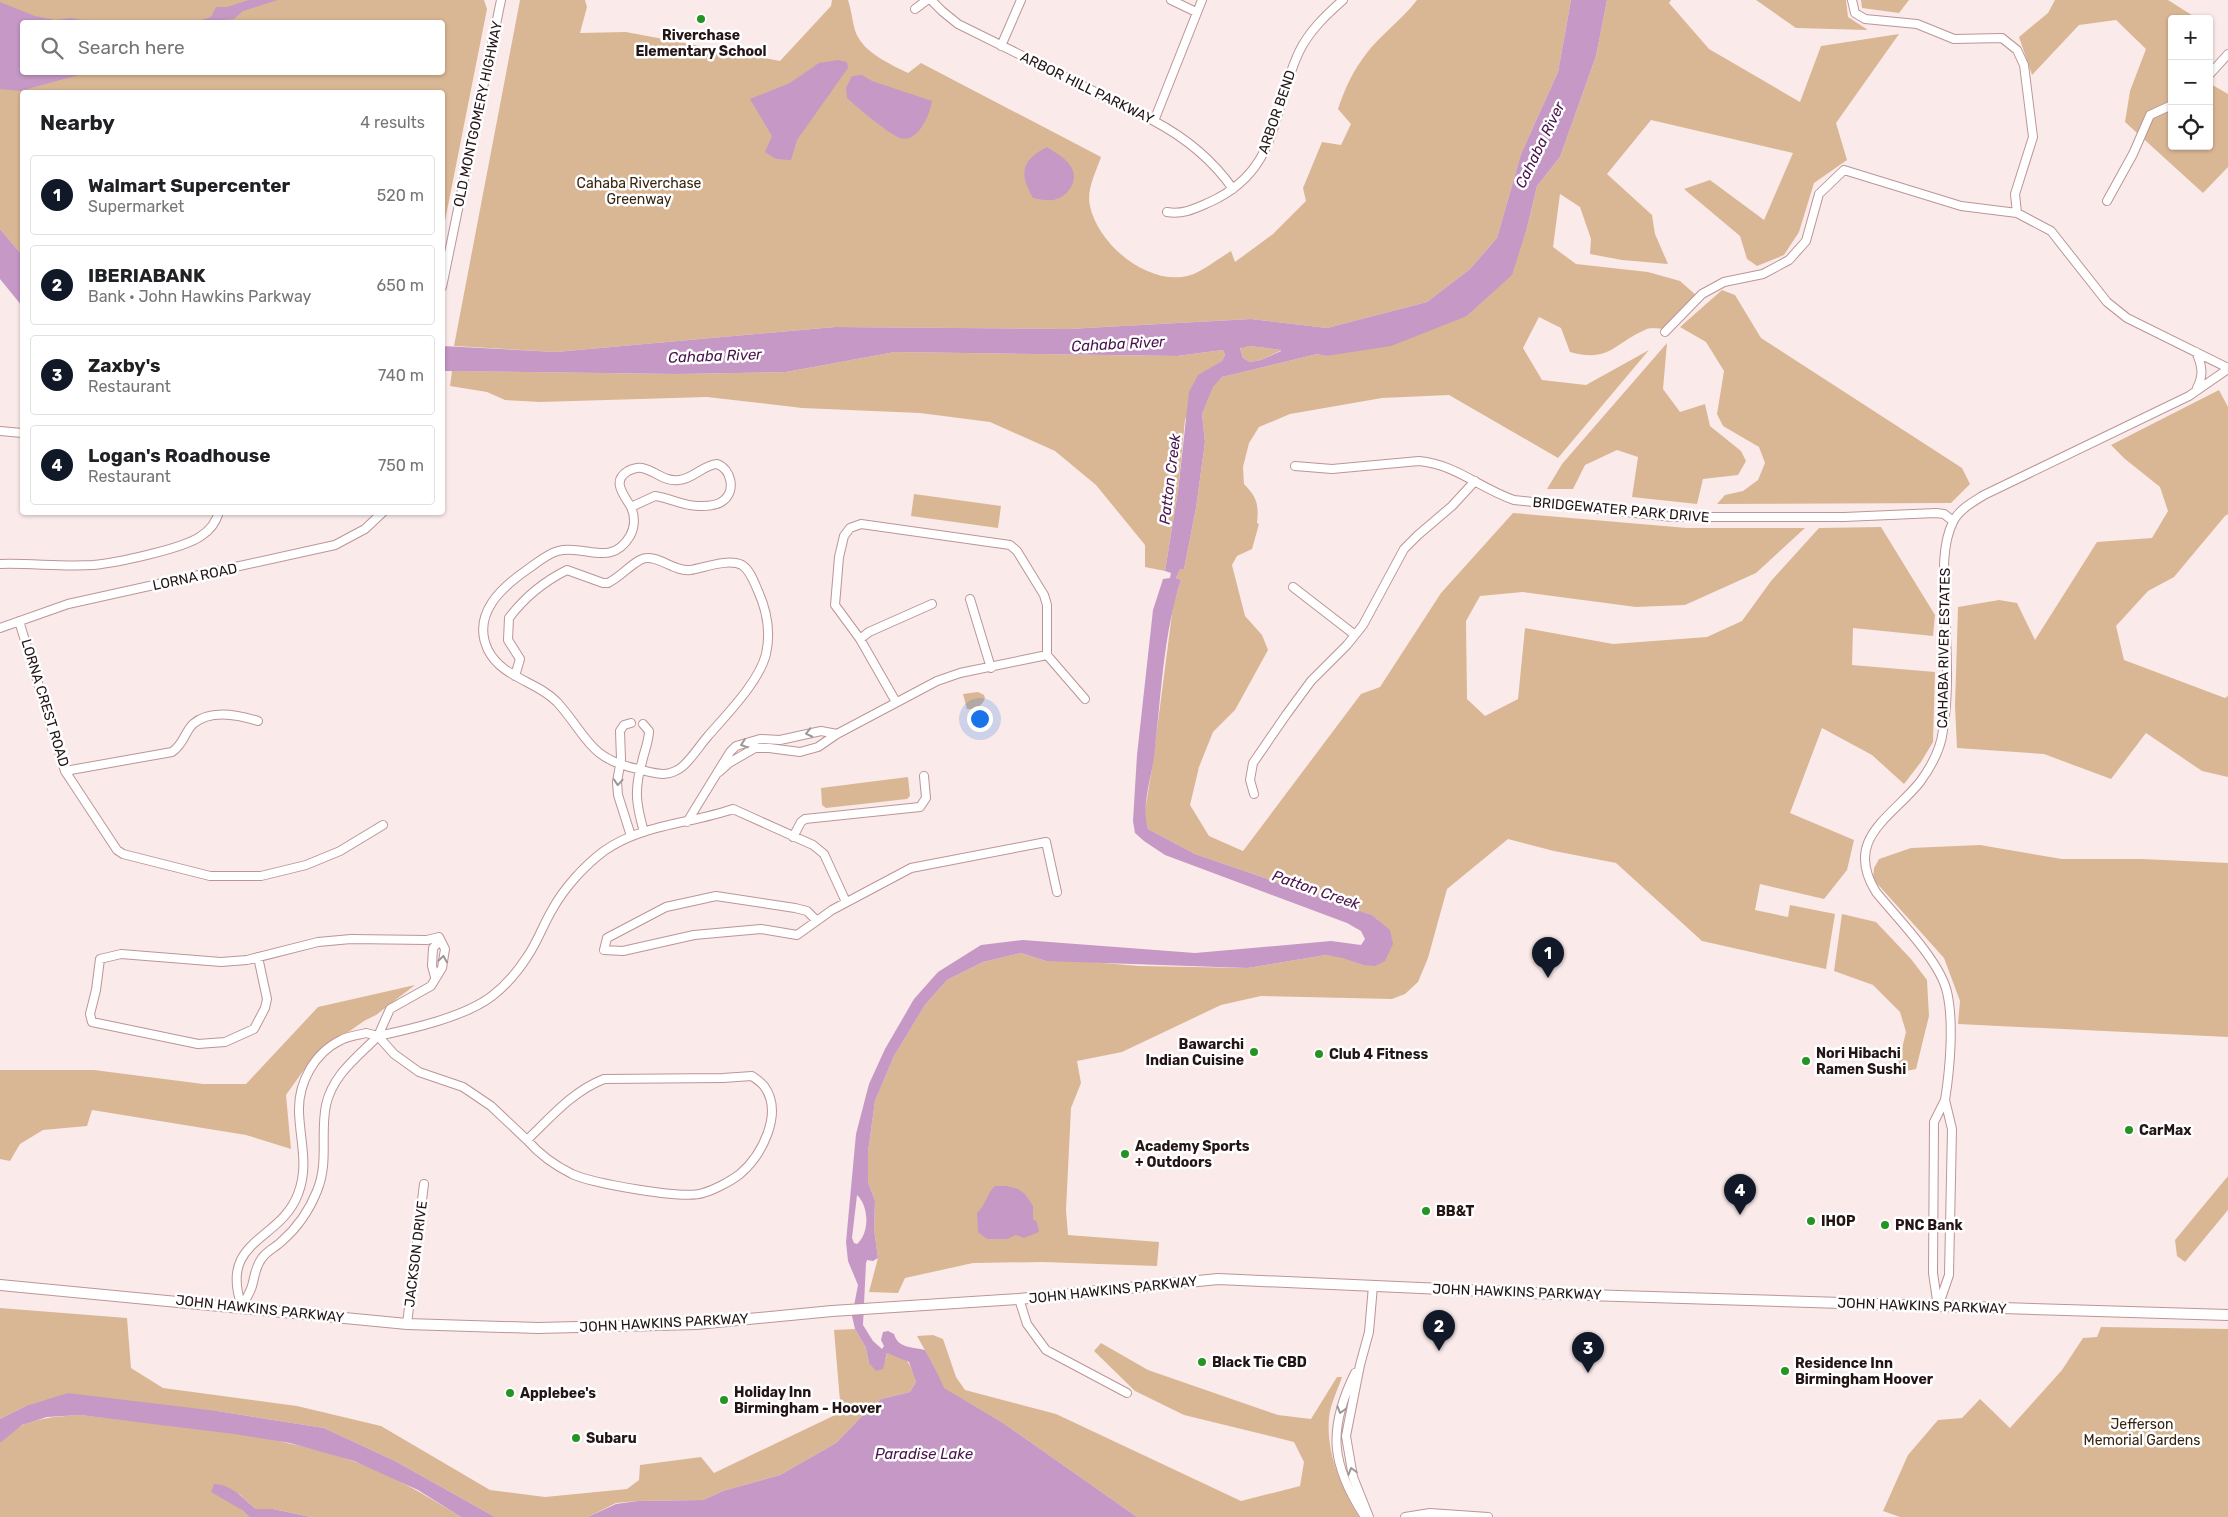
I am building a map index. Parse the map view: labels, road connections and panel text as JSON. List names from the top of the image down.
{
  "streets": {
    "main road": ["JOHN HAWKINS PARKWAY"],
    "street": [
      "ARBOR HILL PARKWAY",
      "ARBOR BEND",
      "OLD MONTGOMERY HIGHWAY",
      "BRIDGEWATER PARK DRIVE",
      "LORNA ROAD",
      "CAHABA RIVER ESTATES",
      "LORNA CREST ROAD",
      "JACKSON DRIVE"
    ]
  },
  "crossings": [
    ["ARBOR HILL PARKWAY", "ARBOR BEND"],
    ["BRIDGEWATER PARK DRIVE", "CAHABA RIVER ESTATES"],
    ["LORNA ROAD", "LORNA CREST ROAD"],
    ["CAHABA RIVER ESTATES", "JOHN HAWKINS PARKWAY"],
    ["JACKSON DRIVE", "JOHN HAWKINS PARKWAY"]
  ],
  "water": ["Cahaba River", "Patton Creek", "Paradise Lake"],
  "parks": ["Cahaba Riverchase Greenway", "Jefferson Memorial Gardens"],
  "places": [
    "Riverchase Elementary School",
    "Bawarchi Indian Cuisine",
    "Club 4 Fitness",
    "Nori Hibachi Ramen Sushi",
    "CarMax",
    "Academy Sports + Outdoors",
    "BB&T",
    "IHOP",
    "PNC Bank",
    "Black Tie CBD",
    "Residence Inn Birmingham Hoover",
    "Applebee's",
    "Holiday Inn Birmingham - Hoover",
    "Subaru"
  ],
  "page": {
    "map_buttons": ["+", "−"],
    "search": "Search here",
    "heading": ["Nearby", "4 results"],
    "list": [
      {
        "mark": "1",
        "name": "Walmart Supercenter",
        "note": "Supermarket",
        "value": "520 m"
      },
      {
        "mark": "2",
        "name": "IBERIABANK",
        "note": "Bank · John Hawkins Parkway",
        "value": "650 m"
      },
      {
        "mark": "3",
        "name": "Zaxby's",
        "note": "Restaurant",
        "value": "740 m"
      },
      {
        "mark": "4",
        "name": "Logan's Roadhouse",
        "note": "Restaurant",
        "value": "750 m"
      }
    ],
    "pins": [
      "1",
      "4",
      "2",
      "3"
    ]
  }
}
